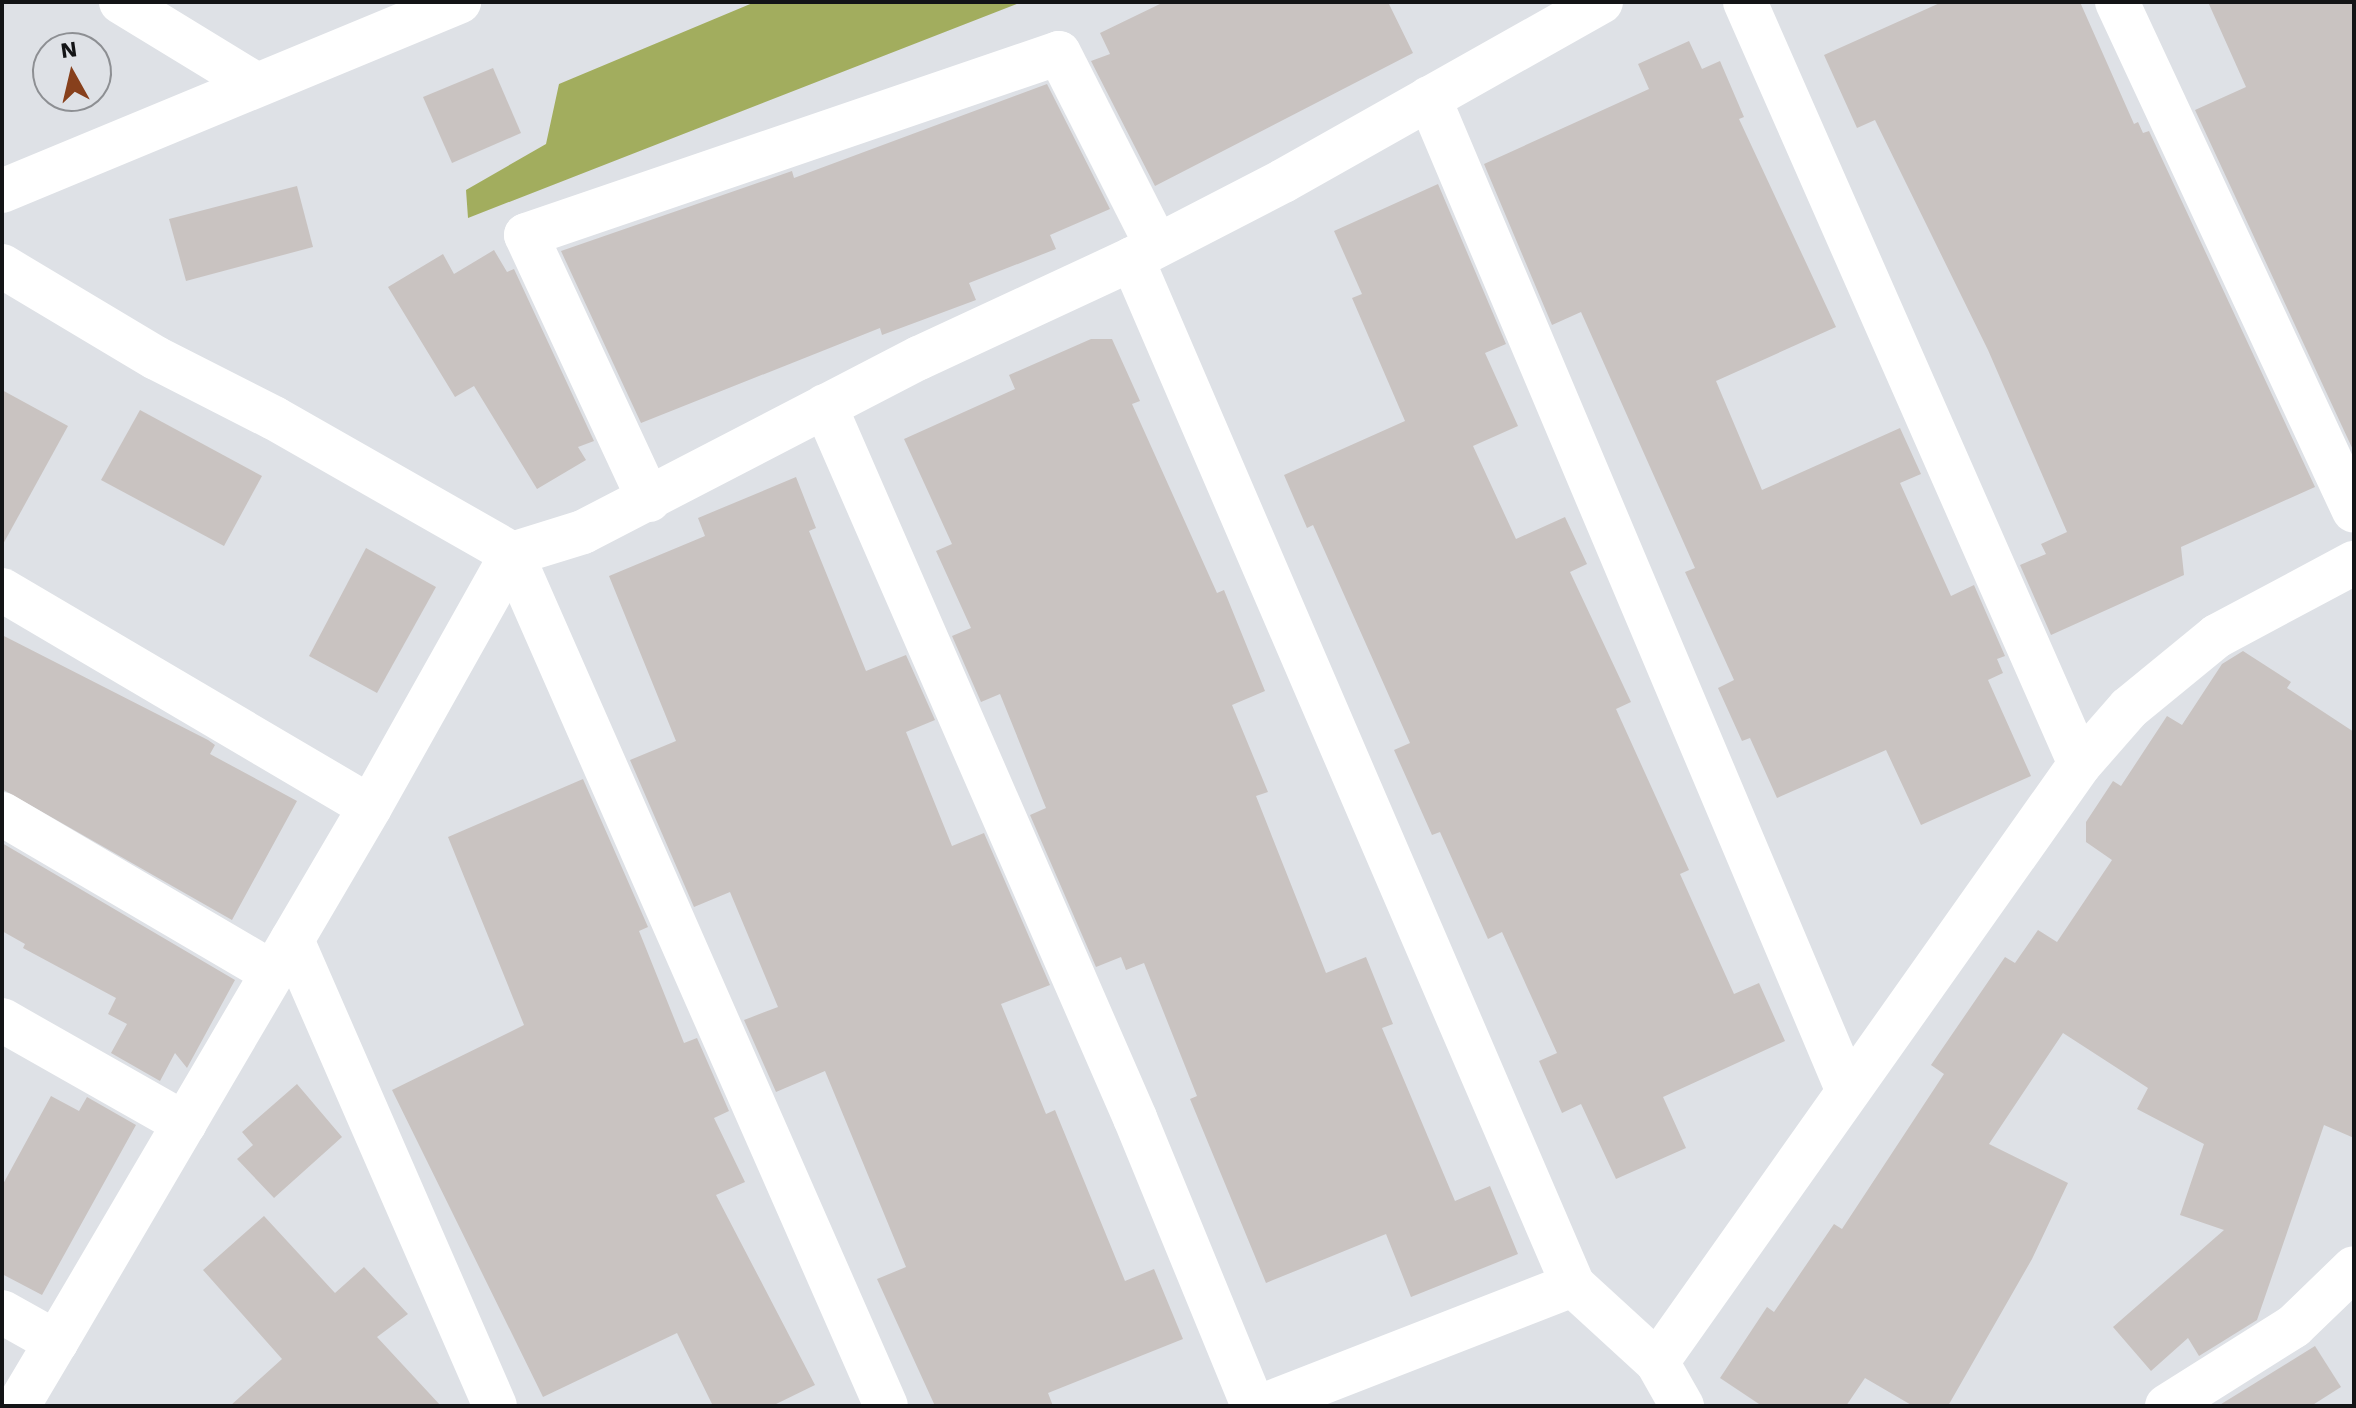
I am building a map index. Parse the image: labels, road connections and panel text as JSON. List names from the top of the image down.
{
  "north": "top"
}
